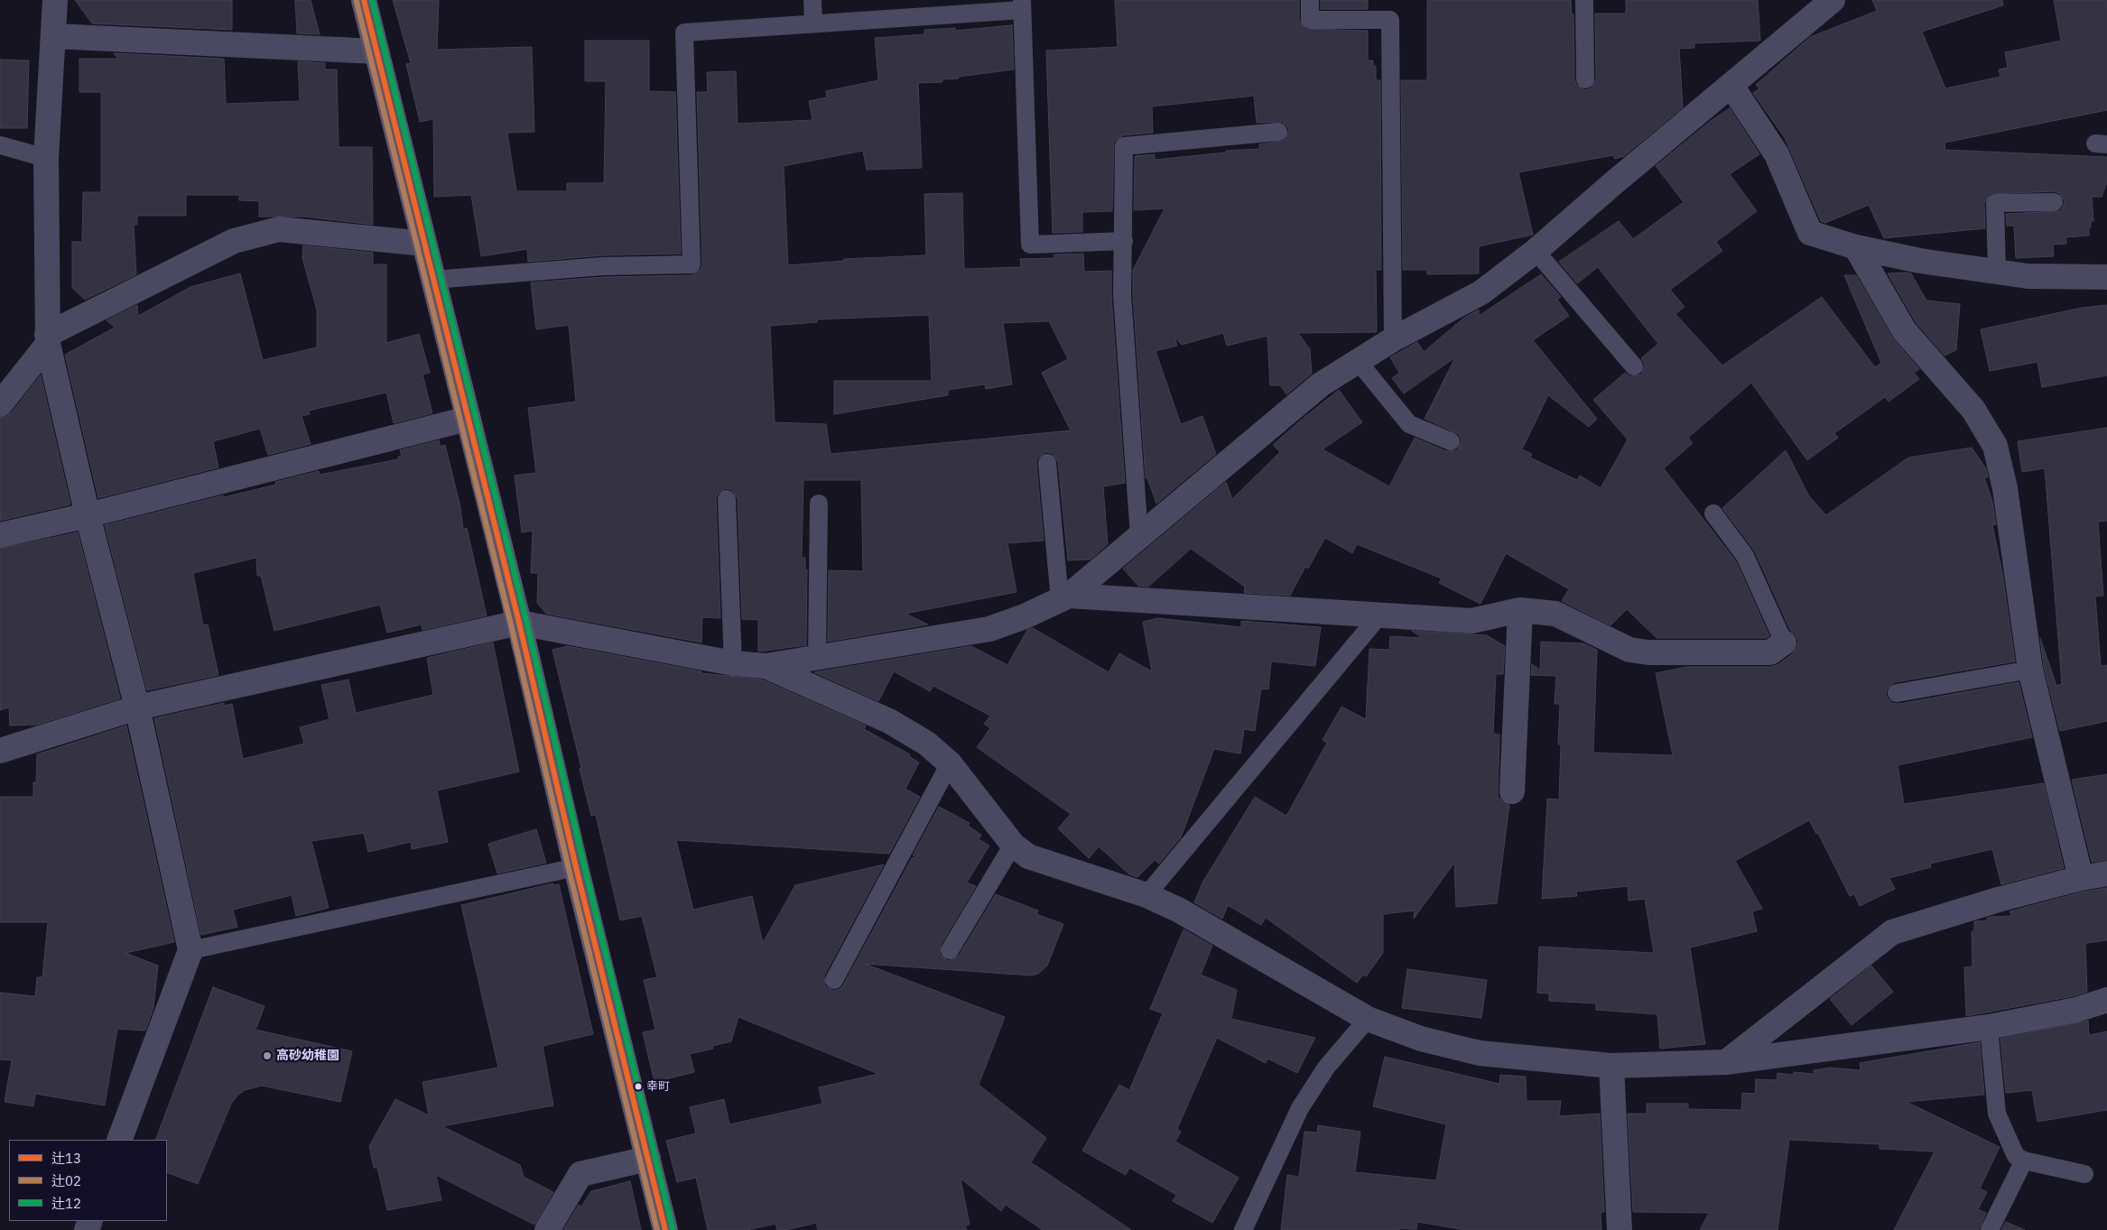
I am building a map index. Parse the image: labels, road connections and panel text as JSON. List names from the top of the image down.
{
  "places": ["高砂幼稚園", "幸町"],
  "lines": ["transit line 辻13", "transit line 辻12", "transit line 辻02"],
  "legend": ["辻13", "辻02", "辻12"]
}
